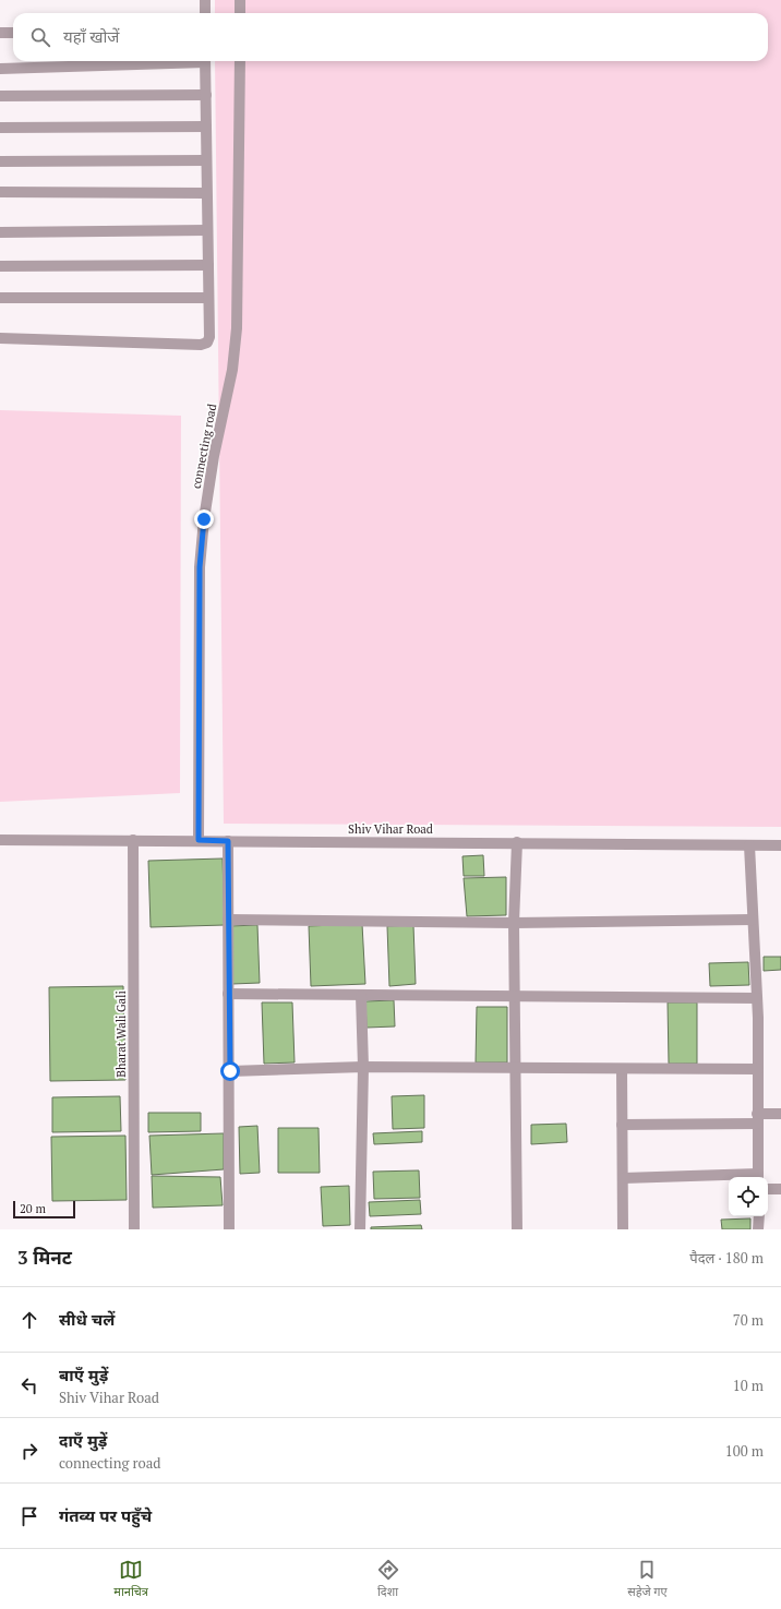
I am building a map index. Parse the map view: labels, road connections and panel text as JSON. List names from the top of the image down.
{
  "streets": {
    "street": ["connecting road", "Shiv Vihar Road", "Bharat Wali Gali"]
  },
  "crossings": [
    ["connecting road", "Shiv Vihar Road"],
    ["Shiv Vihar Road", "Bharat Wali Gali"]
  ],
  "scale_bar": "20 m",
  "page": {
    "search": "यहाँ खोजें",
    "scale": "20 m",
    "heading": ["3 मिनट", "पैदल · 180 m"],
    "list": [
      ["सीधे चलें", "70 m"],
      ["बाएँ मुड़ें", "Shiv Vihar Road", "10 m"],
      ["दाएँ मुड़ें", "connecting road", "100 m"],
      "गंतव्य पर पहुँचे"
    ],
    "nav": ["मानचित्र", "दिशा", "सहेजे गए"]
  }
}
